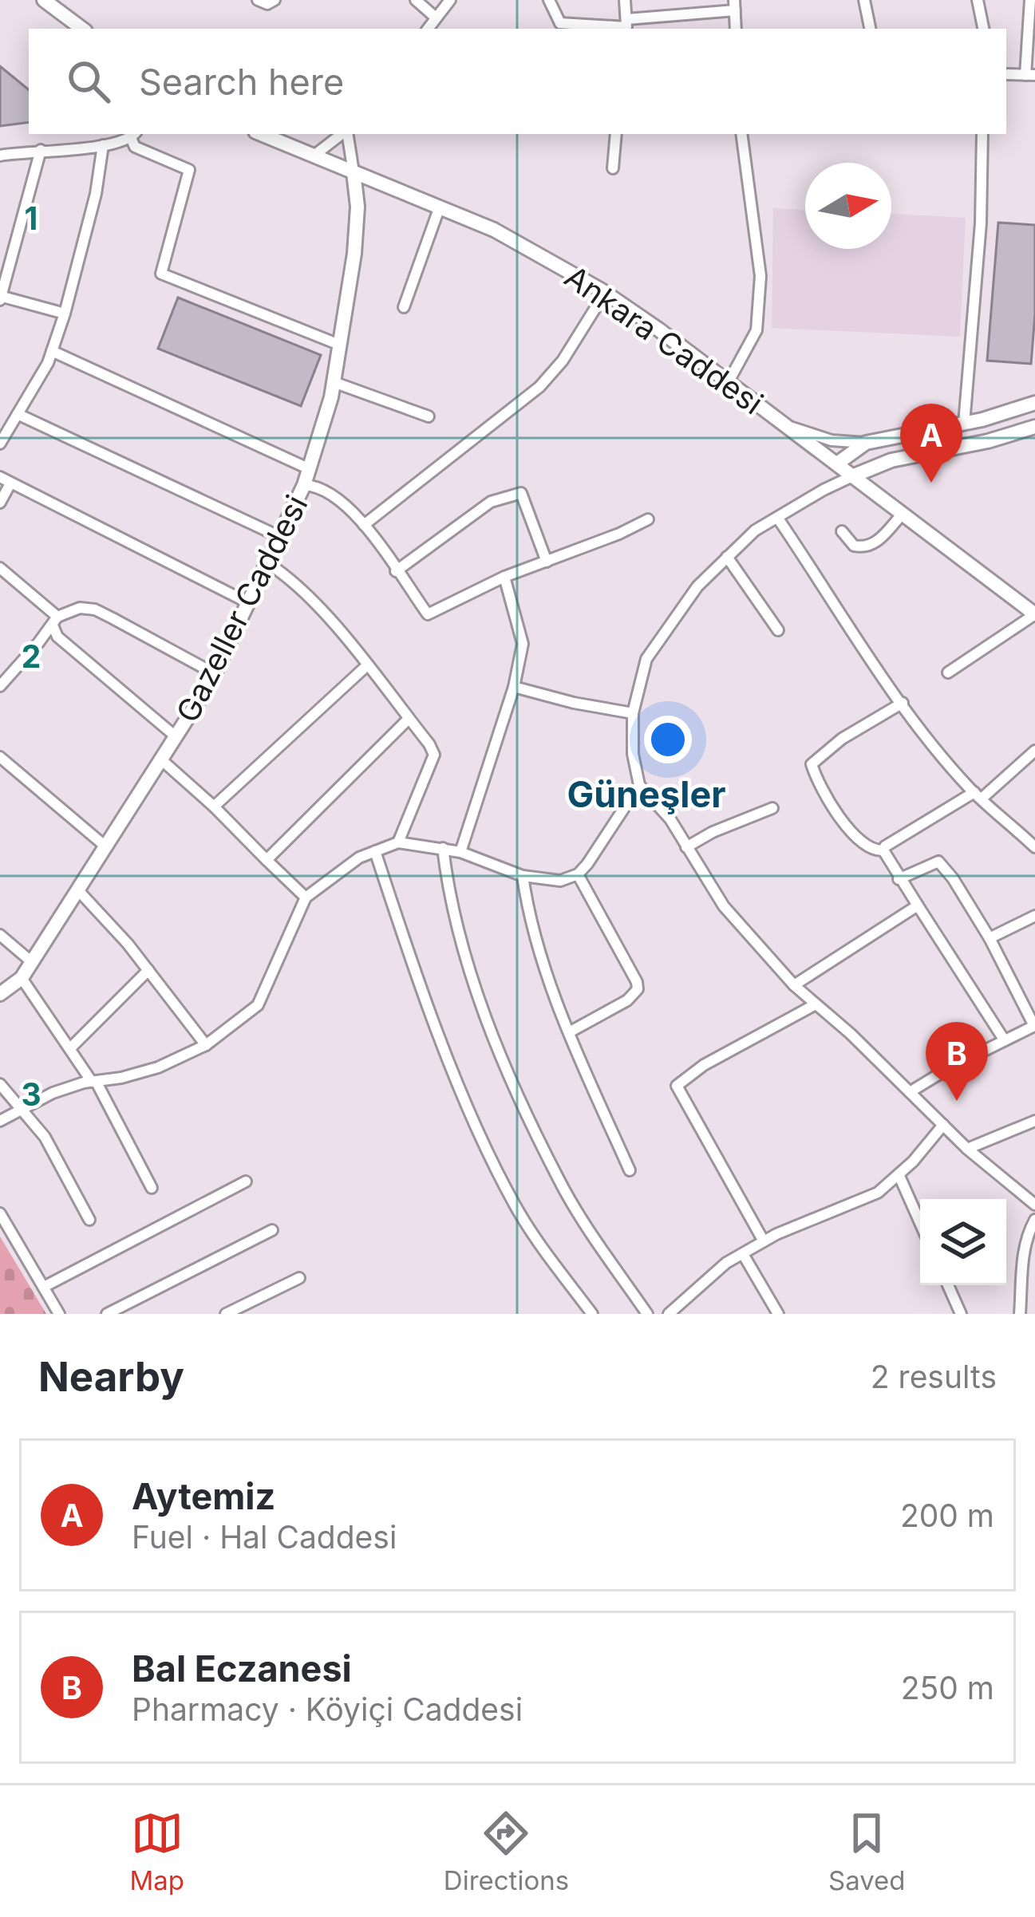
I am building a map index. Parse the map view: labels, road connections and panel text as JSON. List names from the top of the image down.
{
  "streets": {
    "street": ["Ankara Caddesi", "Gazeller Caddesi"]
  },
  "crossings": [
    ["Ankara Caddesi", "Gazeller Caddesi"]
  ],
  "districts": ["Güneşler"],
  "north": "right",
  "page": {
    "search": "Search here",
    "pins": ["A", "B"],
    "heading": ["Nearby", "2 results"],
    "list": [
      {
        "mark": "A",
        "name": "Aytemiz",
        "note": "Fuel · Hal Caddesi",
        "value": "200 m"
      },
      {
        "mark": "B",
        "name": "Bal Eczanesi",
        "note": "Pharmacy · Köyiçi Caddesi",
        "value": "250 m"
      }
    ],
    "nav": ["Map", "Directions", "Saved"]
  },
  "grid": {
    "rows": ["1", "2", "3"]
  }
}
